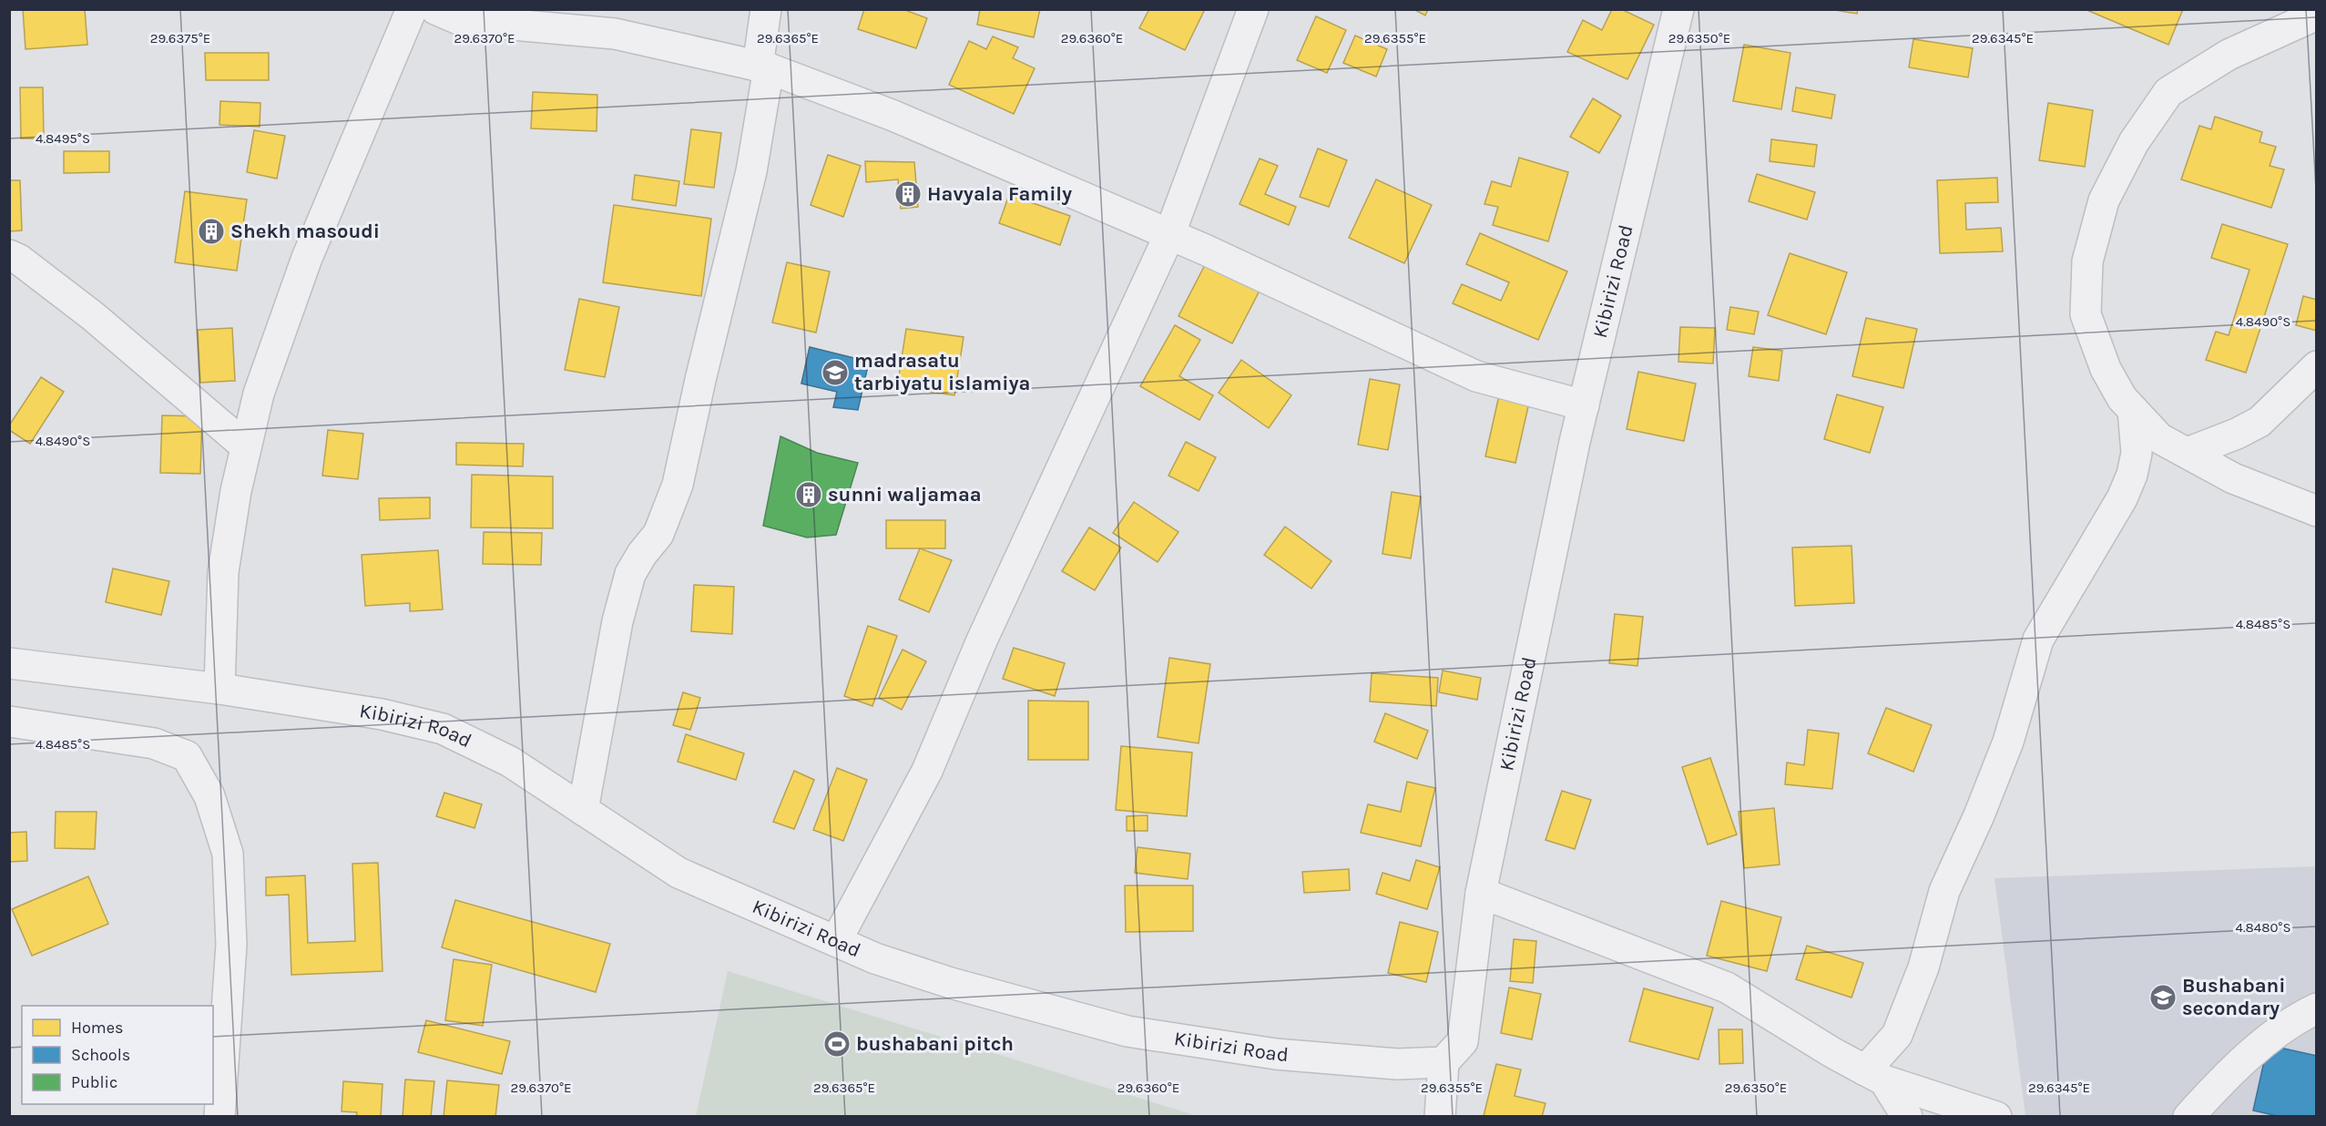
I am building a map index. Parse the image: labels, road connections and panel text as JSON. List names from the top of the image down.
{
  "streets": {
    "street": ["Kibirizi Road"]
  },
  "places": {
    "building": ["Havyala Family", "Shekh masoudi", "sunni waljamaa"],
    "school or university": ["madrasatu tarbiyatu islamiya", "Bushabani secondary"],
    "sports": ["bushabani pitch"]
  },
  "legend": ["Homes", "Schools", "Public"],
  "coordinates": [
    "29.6375°E",
    "29.6370°E",
    "29.6365°E",
    "29.6360°E",
    "29.6355°E",
    "29.6350°E",
    "29.6345°E",
    "4.8495°S",
    "4.8490°S",
    "4.8485°S",
    "4.8480°S"
  ]
}
